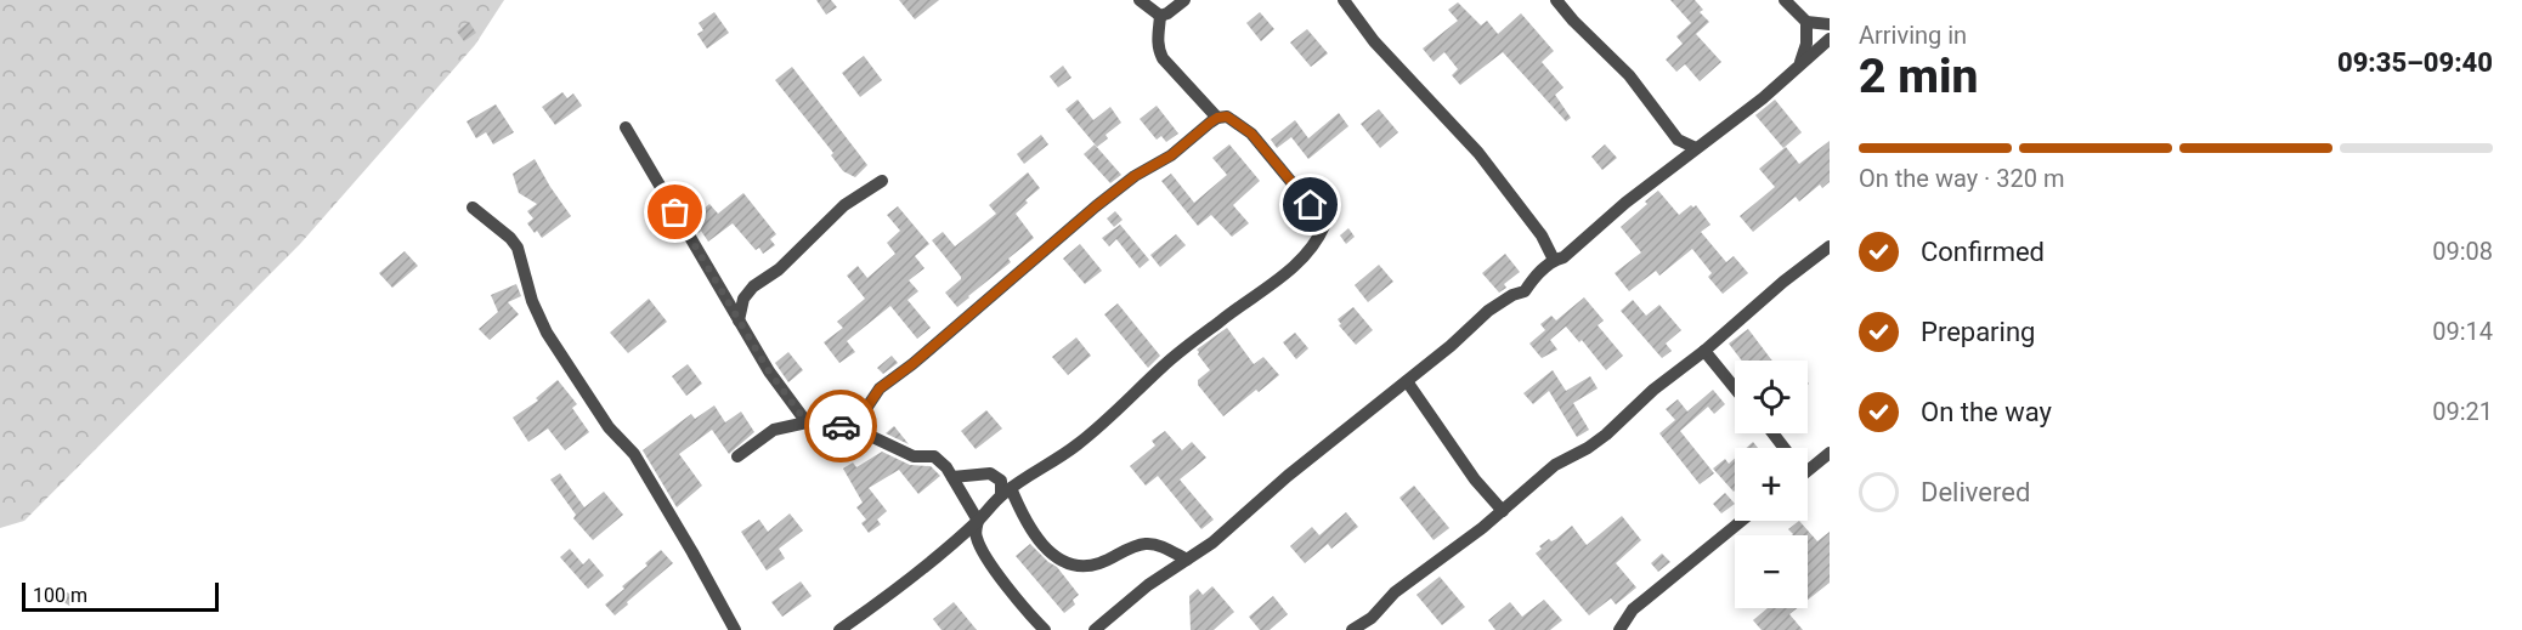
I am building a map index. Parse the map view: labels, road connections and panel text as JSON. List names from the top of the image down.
{
  "scale_bar": "100 m",
  "page": {
    "heading": ["2 min", "Arriving in", "09:35–09:40"],
    "bar": "On the way · 320 m",
    "list": [
      ["Confirmed", "09:08"],
      ["Preparing", "09:14"],
      ["On the way", "09:21"],
      "Delivered"
    ],
    "map_buttons": ["+", "−"],
    "scale": "100 m"
  }
}
